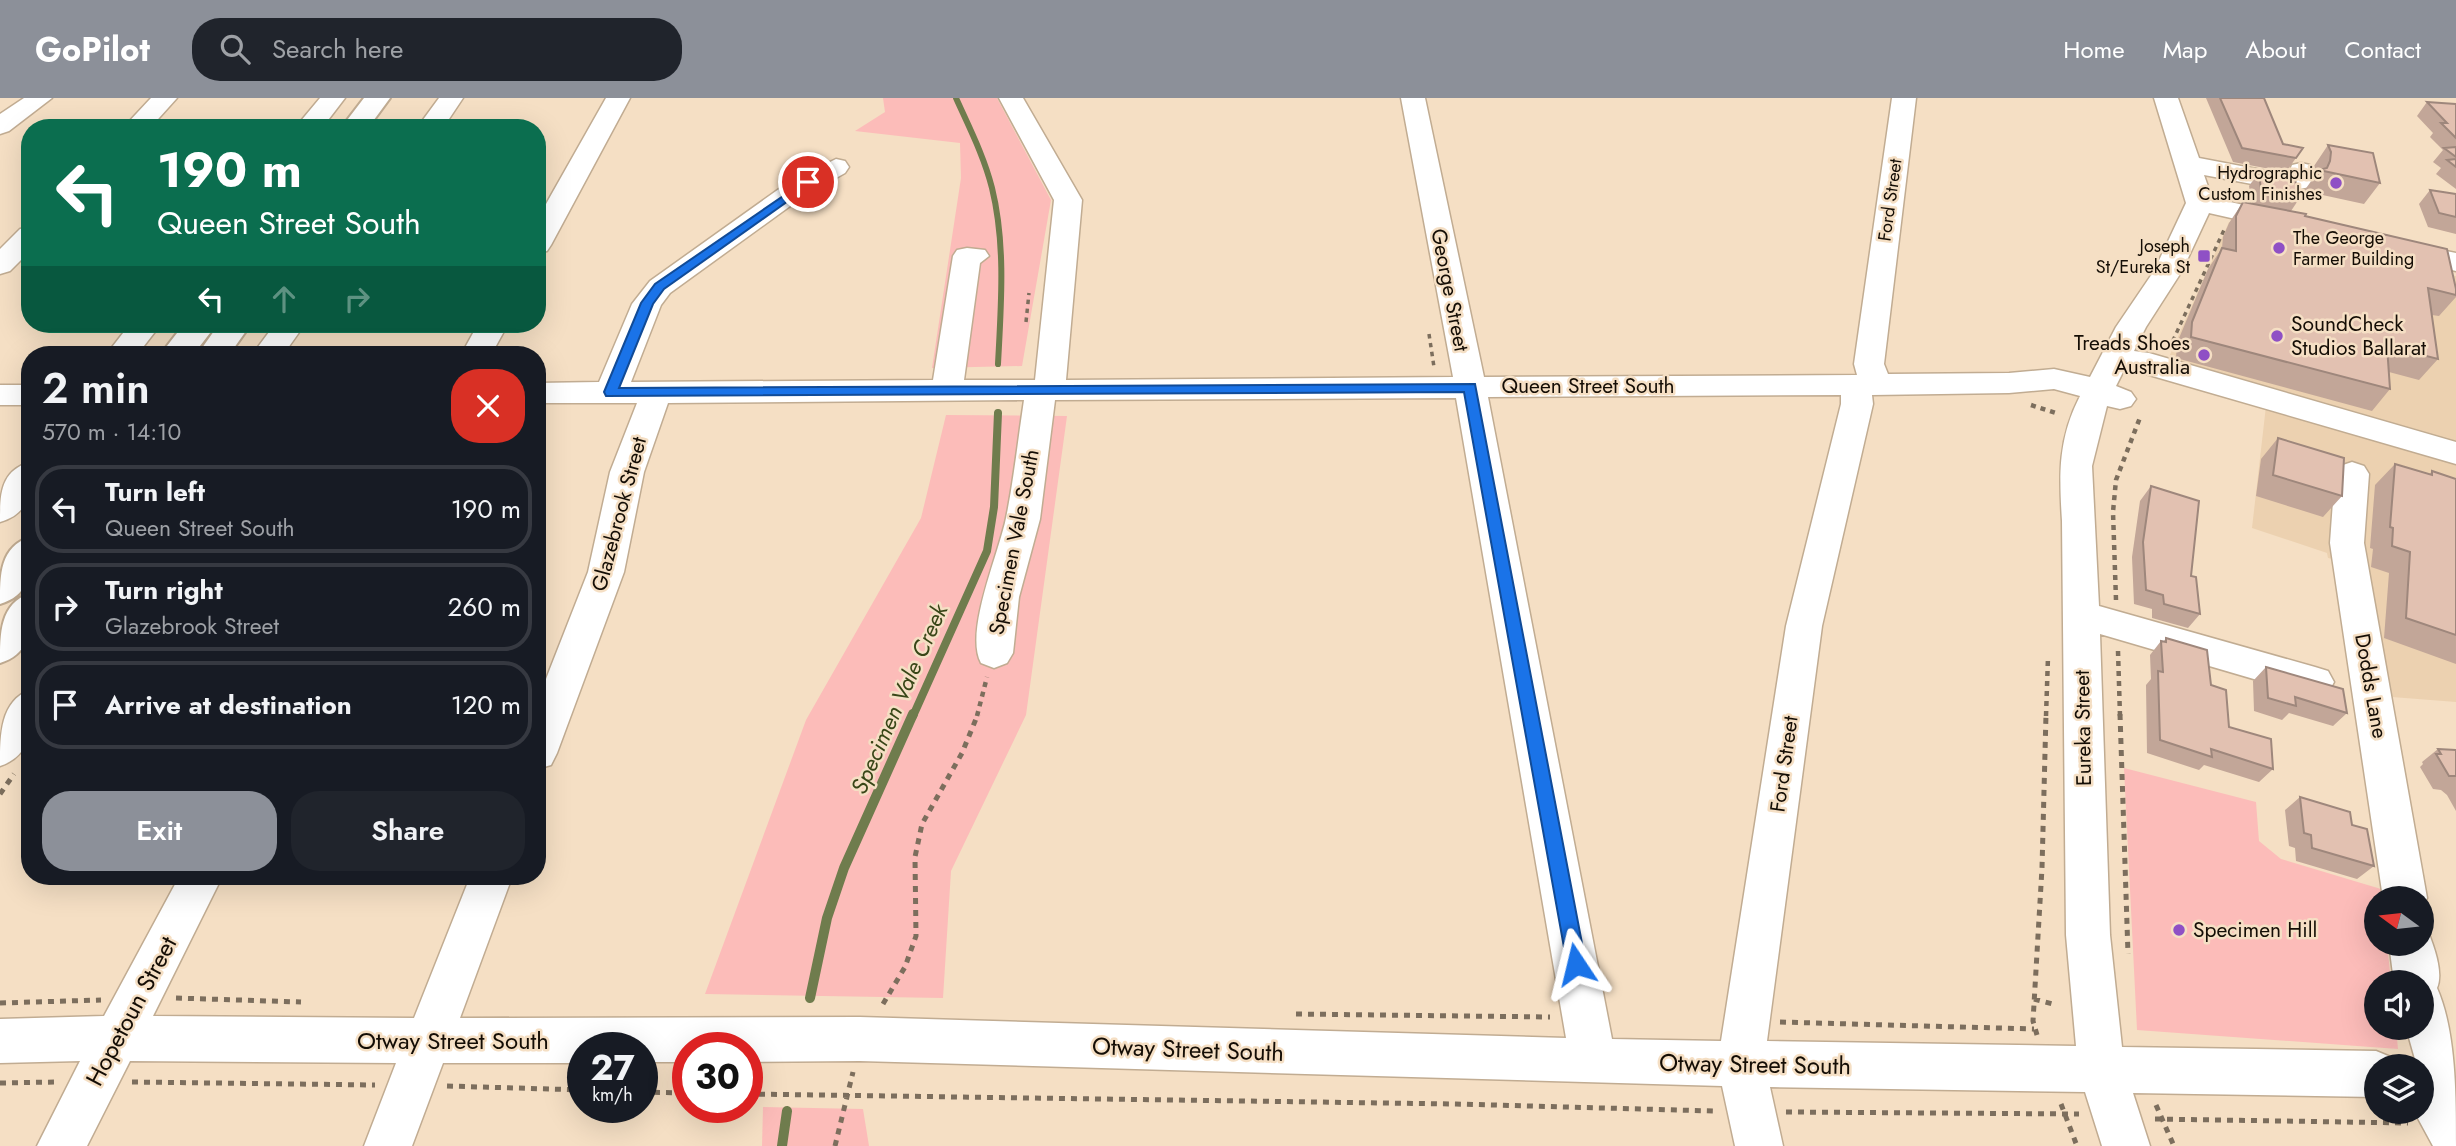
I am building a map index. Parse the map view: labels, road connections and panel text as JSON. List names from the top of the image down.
{
  "streets": {
    "street": [
      "Ford Street",
      "George Street",
      "Queen Street South",
      "Glazebrook Street",
      "Specimen Vale South",
      "Dodds Lane",
      "Eureka Street",
      "Hopetoun Street",
      "Otway Street South"
    ]
  },
  "crossings": [
    ["Ford Street", "Queen Street South"],
    ["Ford Street", "Otway Street South"],
    ["George Street", "Queen Street South"],
    ["George Street", "Otway Street South"],
    ["Queen Street South", "Glazebrook Street"],
    ["Queen Street South", "Specimen Vale South"],
    ["Queen Street South", "Eureka Street"],
    ["Eureka Street", "Otway Street South"],
    ["Hopetoun Street", "Otway Street South"]
  ],
  "water": ["Specimen Vale Creek"],
  "places": {
    "other": [
      "Hydrographic Custom Finishes",
      "The George Farmer Building",
      "SoundCheck Studios Ballarat",
      "Treads Shoes Australia",
      "Specimen Hill"
    ],
    "transit": ["Joseph St/Eureka St"]
  },
  "north": "left",
  "page": {
    "header": "GoPilot",
    "search": "Search here",
    "nav": [
      "Home",
      "Map",
      "About",
      "Contact"
    ],
    "turn": ["190 m", "Queen Street South"],
    "heading": ["2 min", "570 m · 14:10"],
    "list": [
      {
        "name": "Turn left",
        "note": "Queen Street South",
        "value": "190 m"
      },
      {
        "name": "Turn right",
        "note": "Glazebrook Street",
        "value": "260 m"
      },
      {
        "name": "Arrive at destination",
        "value": "120 m"
      }
    ],
    "buttons": ["Exit", "Share"],
    "speed": "27 km/h",
    "limit": "30"
  }
}
